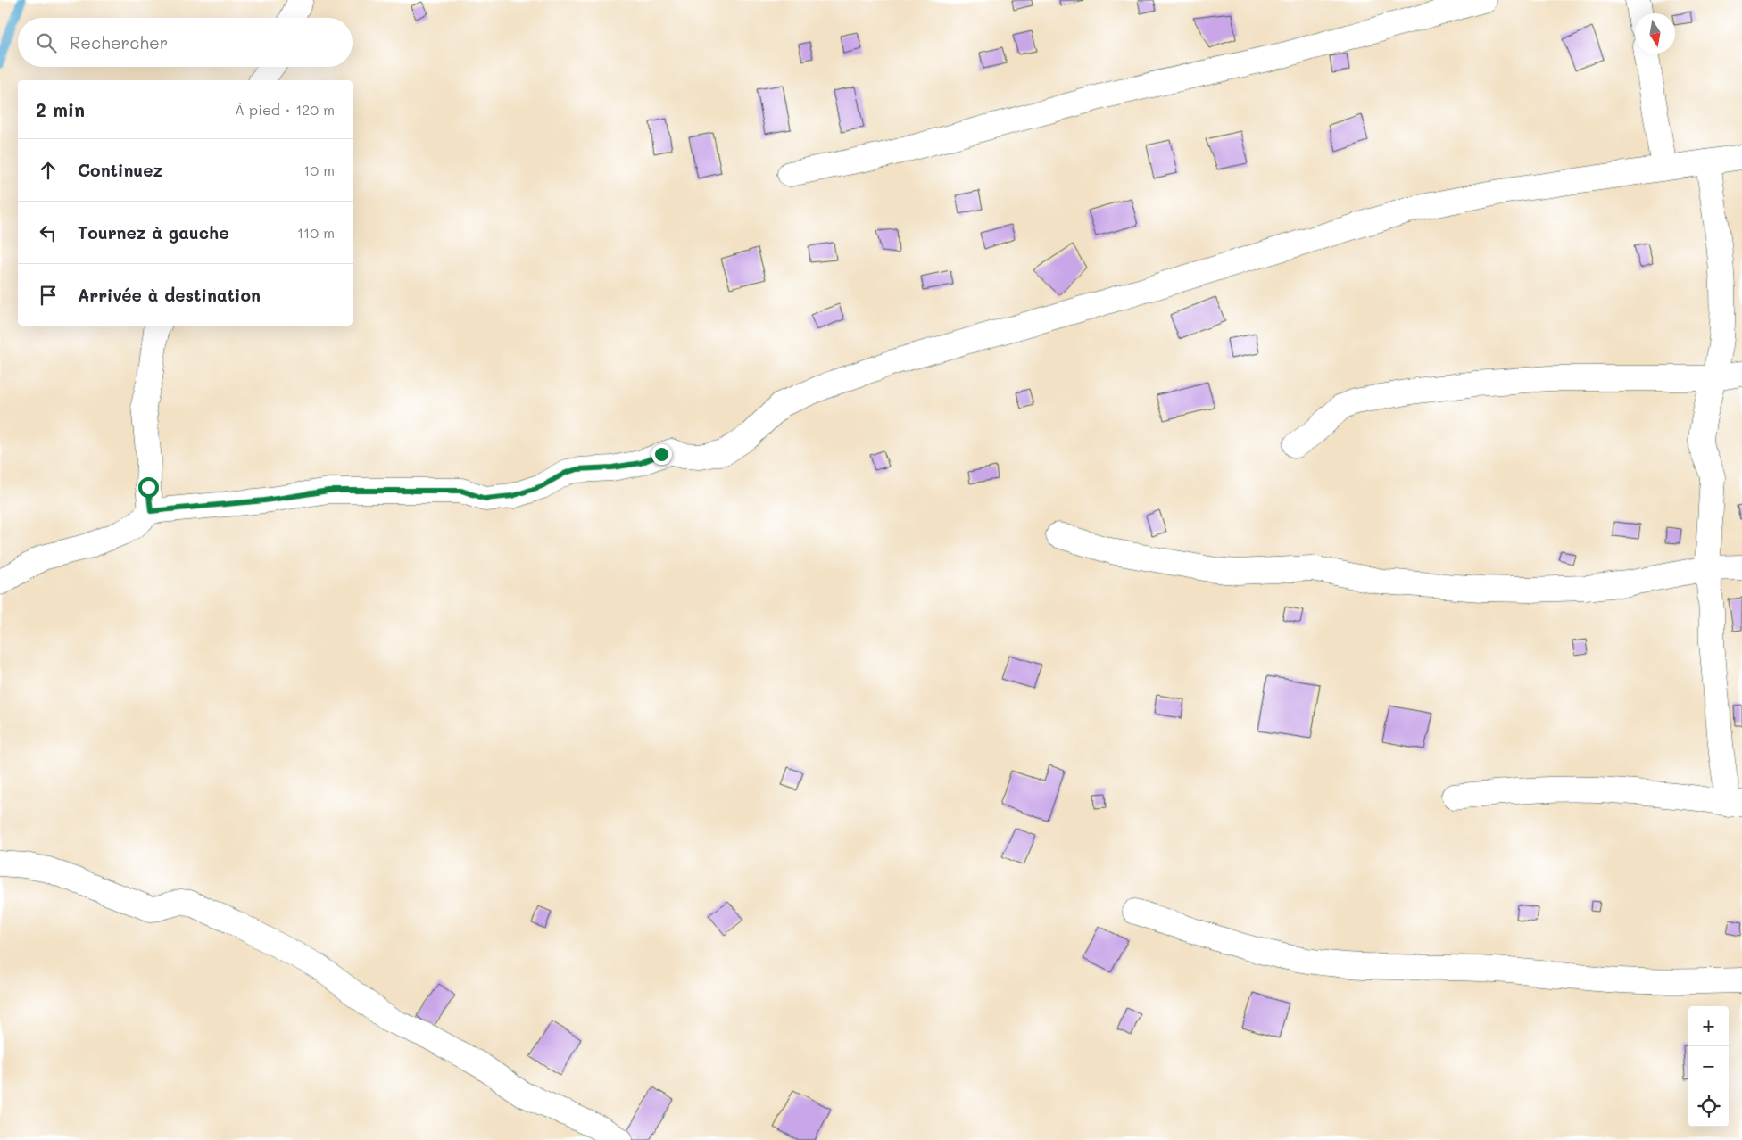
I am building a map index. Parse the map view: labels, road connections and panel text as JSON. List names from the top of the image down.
{
  "north": "bottom",
  "page": {
    "search": "Rechercher",
    "heading": ["2 min", "À pied · 120 m"],
    "list": [
      ["Continuez", "10 m"],
      ["Tournez à gauche", "110 m"],
      "Arrivée à destination"
    ],
    "map_buttons": ["+", "−"]
  }
}
